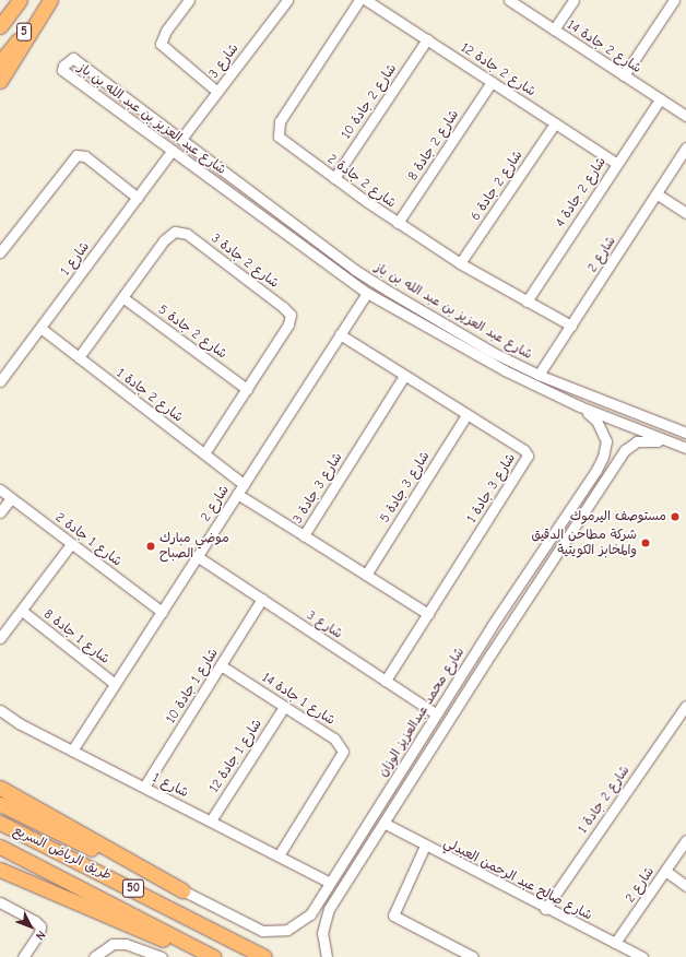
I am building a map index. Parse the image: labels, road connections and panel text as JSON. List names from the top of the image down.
{
  "streets": {
    "highway": ["5", "طريق الرياض السريع", "50"],
    "street": [
      "شارع 2 جادة 14",
      "شارع 3",
      "شارع 2 جادة 12",
      "شارع 2 جادة 10",
      "شارع عبد العزيز بن عبد الله بن باز",
      "شارع 2 جادة 8",
      "شارع 2 جادة 2",
      "شارع 2 جادة 6",
      "شارع 2 جادة 4",
      "شارع 2",
      "شارع 1",
      "شارع 2 جادة 3",
      "شارع 2 جادة 5",
      "شارع 2 جادة 1",
      "شارع 3 جادة 5",
      "شارع 3 جادة 3",
      "شارع 3 جادة 1",
      "شارع 1 جادة 2",
      "شارع 1 جادة 8",
      "شارع 1 جادة 10",
      "شارع 1 جادة 14",
      "شارع محمد عبدالعزيز الوزان",
      "شارع 1 جادة 12",
      "شارع صالح عبد الرحمن العبدلي"
    ]
  },
  "crossings": [
    ["شارع 2 جادة 14", "شارع 2 جادة 4"],
    ["شارع 3", "شارع عبد العزيز بن عبد الله بن باز"],
    ["شارع 3", "شارع 2"],
    ["شارع 3", "شارع 3 جادة 1"],
    ["شارع 3", "شارع 1 جادة 10"],
    ["شارع 3", "شارع محمد عبدالعزيز الوزان"],
    ["شارع 2 جادة 12", "شارع 2 جادة 10"],
    ["شارع 2 جادة 12", "شارع 2 جادة 8"],
    ["شارع 2 جادة 12", "شارع 2 جادة 6"],
    ["شارع 2 جادة 12", "شارع 2 جادة 4"],
    ["شارع 2 جادة 10", "شارع 2 جادة 2"],
    ["شارع عبد العزيز بن عبد الله بن باز", "شارع 2"],
    ["شارع عبد العزيز بن عبد الله بن باز", "شارع 1"],
    ["شارع عبد العزيز بن عبد الله بن باز", "شارع محمد عبدالعزيز الوزان"],
    ["شارع 2 جادة 8", "شارع 2 جادة 2"],
    ["شارع 2 جادة 2", "شارع 2 جادة 6"],
    ["شارع 2 جادة 2", "شارع 2 جادة 4"],
    ["شارع 2 جادة 2", "شارع 2"],
    ["شارع 2", "شارع 1"],
    ["شارع 2", "شارع 2 جادة 1"],
    ["شارع 2", "شارع 3 جادة 1"],
    ["شارع 2", "شارع 1 جادة 2"],
    ["شارع 2", "شارع 1 جادة 8"],
    ["شارع 2", "شارع صالح عبد الرحمن العبدلي"],
    ["شارع 1", "شارع 2 جادة 1"],
    ["شارع 1", "شارع 1 جادة 10"],
    ["شارع 1", "شارع 1 جادة 14"],
    ["شارع 1", "شارع محمد عبدالعزيز الوزان"],
    ["شارع 1", "شارع 1 جادة 12"],
    ["شارع 2 جادة 3", "شارع 2 جادة 5"],
    ["شارع 2 جادة 3", "شارع 2 جادة 1"],
    ["شارع 2 جادة 1", "شارع صالح عبد الرحمن العبدلي"],
    ["شارع 3 جادة 5", "شارع 3 جادة 3"],
    ["شارع 3 جادة 5", "شارع 3 جادة 1"],
    ["شارع 3 جادة 3", "شارع 3 جادة 1"],
    ["شارع 1 جادة 10", "شارع 1 جادة 14"],
    ["شارع 1 جادة 14", "شارع 1 جادة 12"],
    ["شارع محمد عبدالعزيز الوزان", "شارع صالح عبد الرحمن العبدلي"]
  ],
  "places": ["مستوصف اليرموك", "شركة مطاحن الدقيق والمخابز الكويتية", "موضي مبارك الصباح"],
  "north": "bottom right"
}
